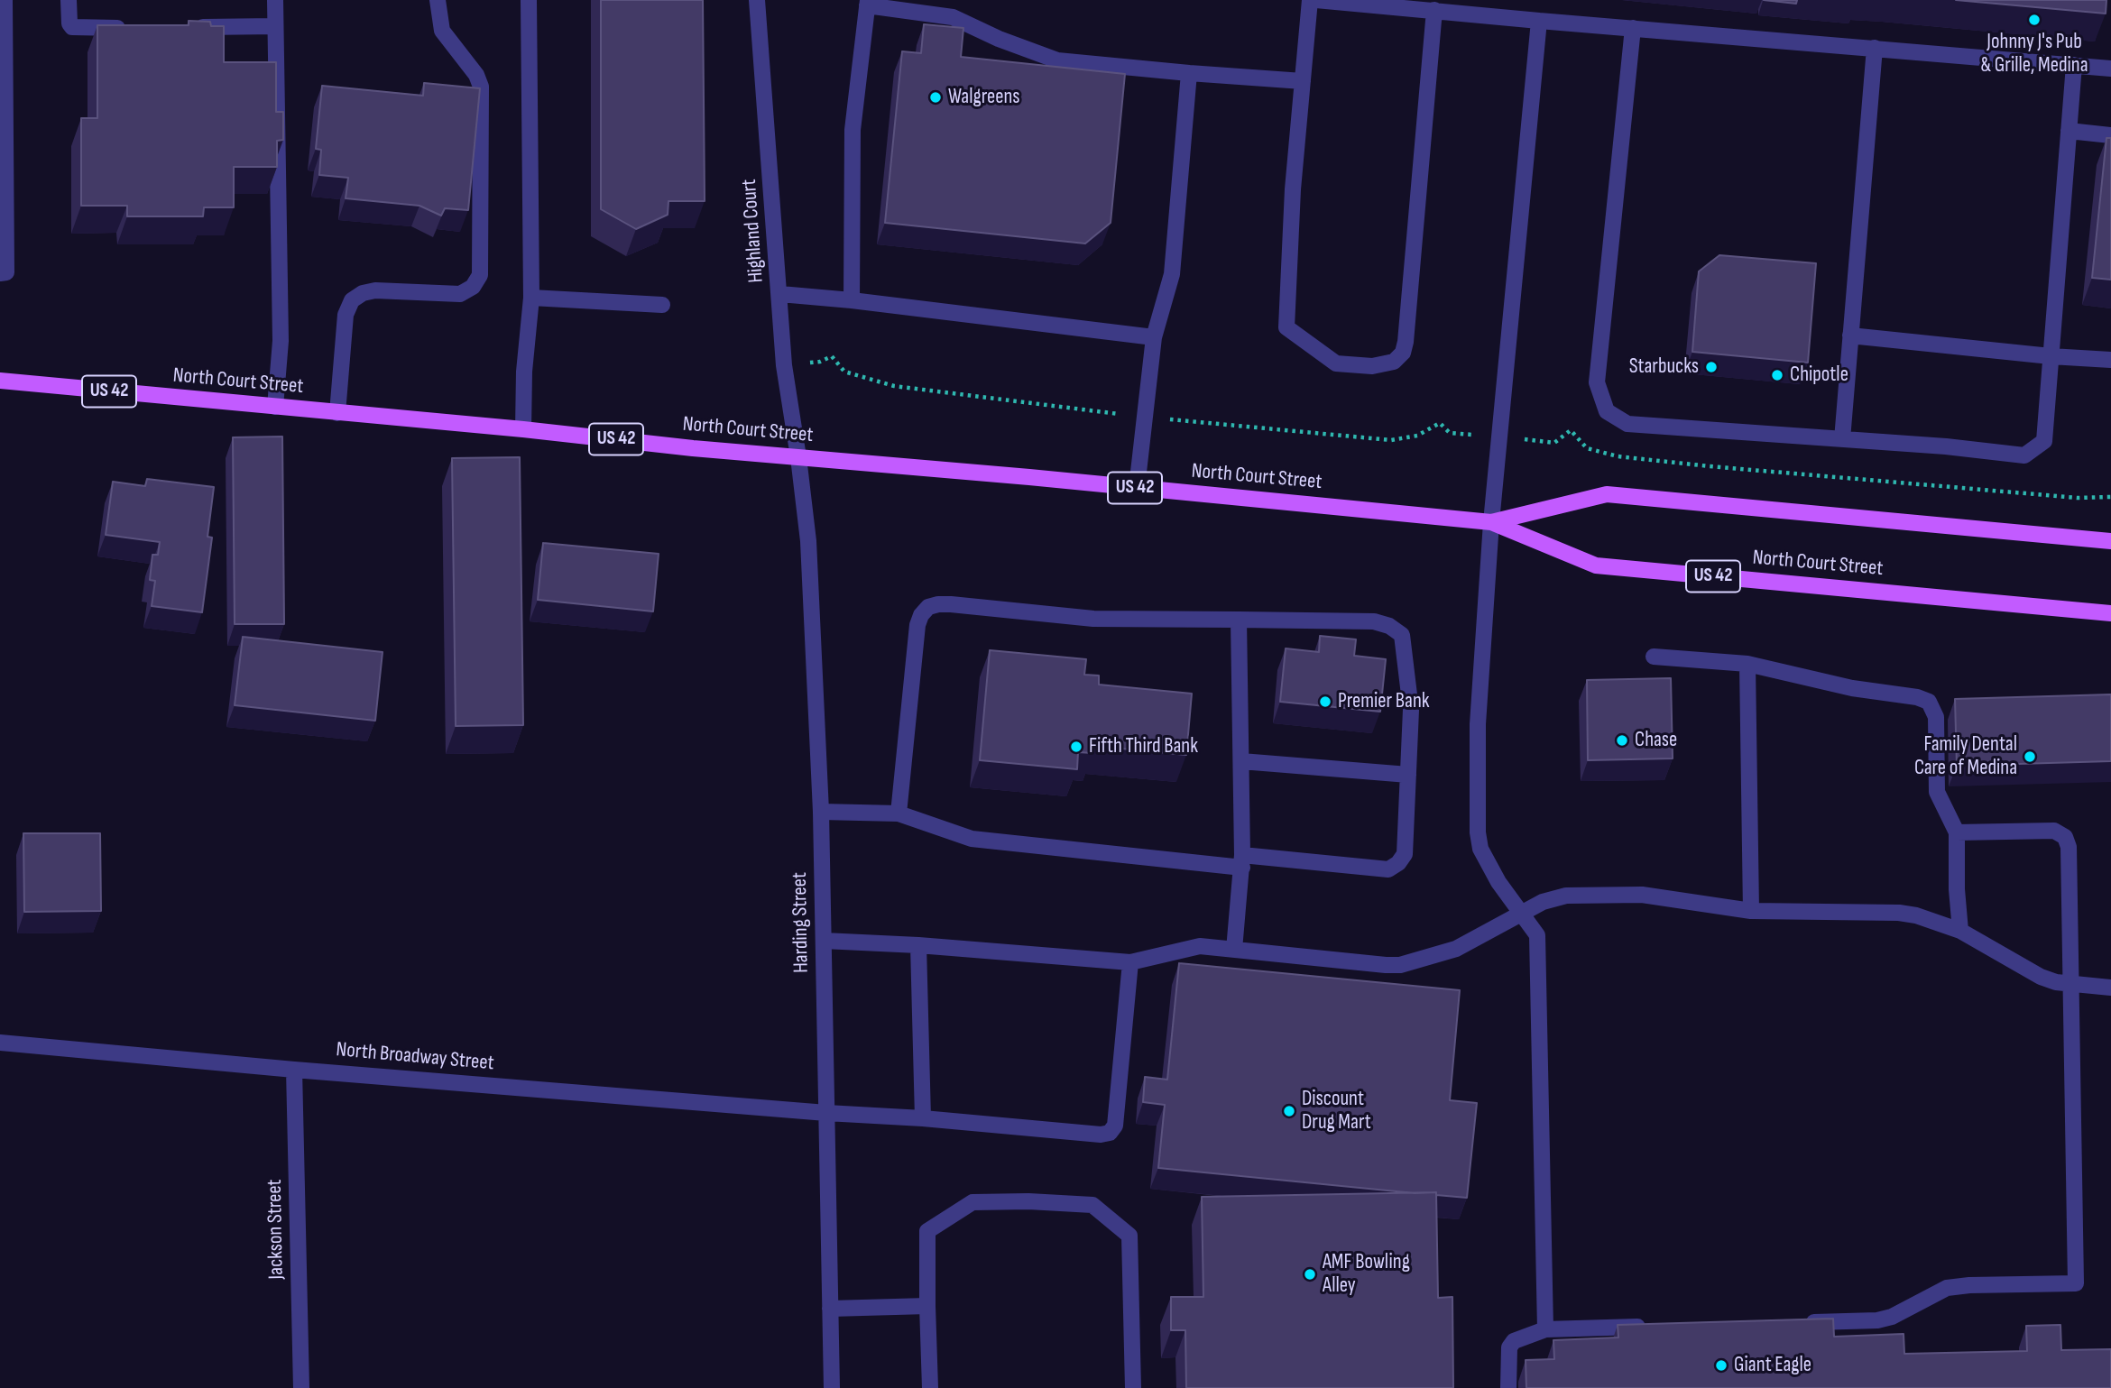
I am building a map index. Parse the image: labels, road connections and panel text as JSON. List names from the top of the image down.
{
  "streets": {
    "main road": ["North Court Street", "US 42"],
    "street": [
      "Highland Court",
      "Harding Street",
      "North Broadway Street",
      "Jackson Street"
    ]
  },
  "crossings": [
    ["Highland Court", "North Court Street"],
    ["Highland Court", "Harding Street"],
    ["North Court Street", "Harding Street"],
    ["Harding Street", "North Broadway Street"],
    ["North Broadway Street", "Jackson Street"]
  ],
  "places": [
    "Johnny J's Pub & Grille, Medina",
    "Walgreens",
    "Starbucks",
    "Chipotle",
    "Premier Bank",
    "Chase",
    "Fifth Third Bank",
    "Family Dental Care of Medina",
    "Discount Drug Mart",
    "AMF Bowling Alley",
    "Giant Eagle"
  ]
}
